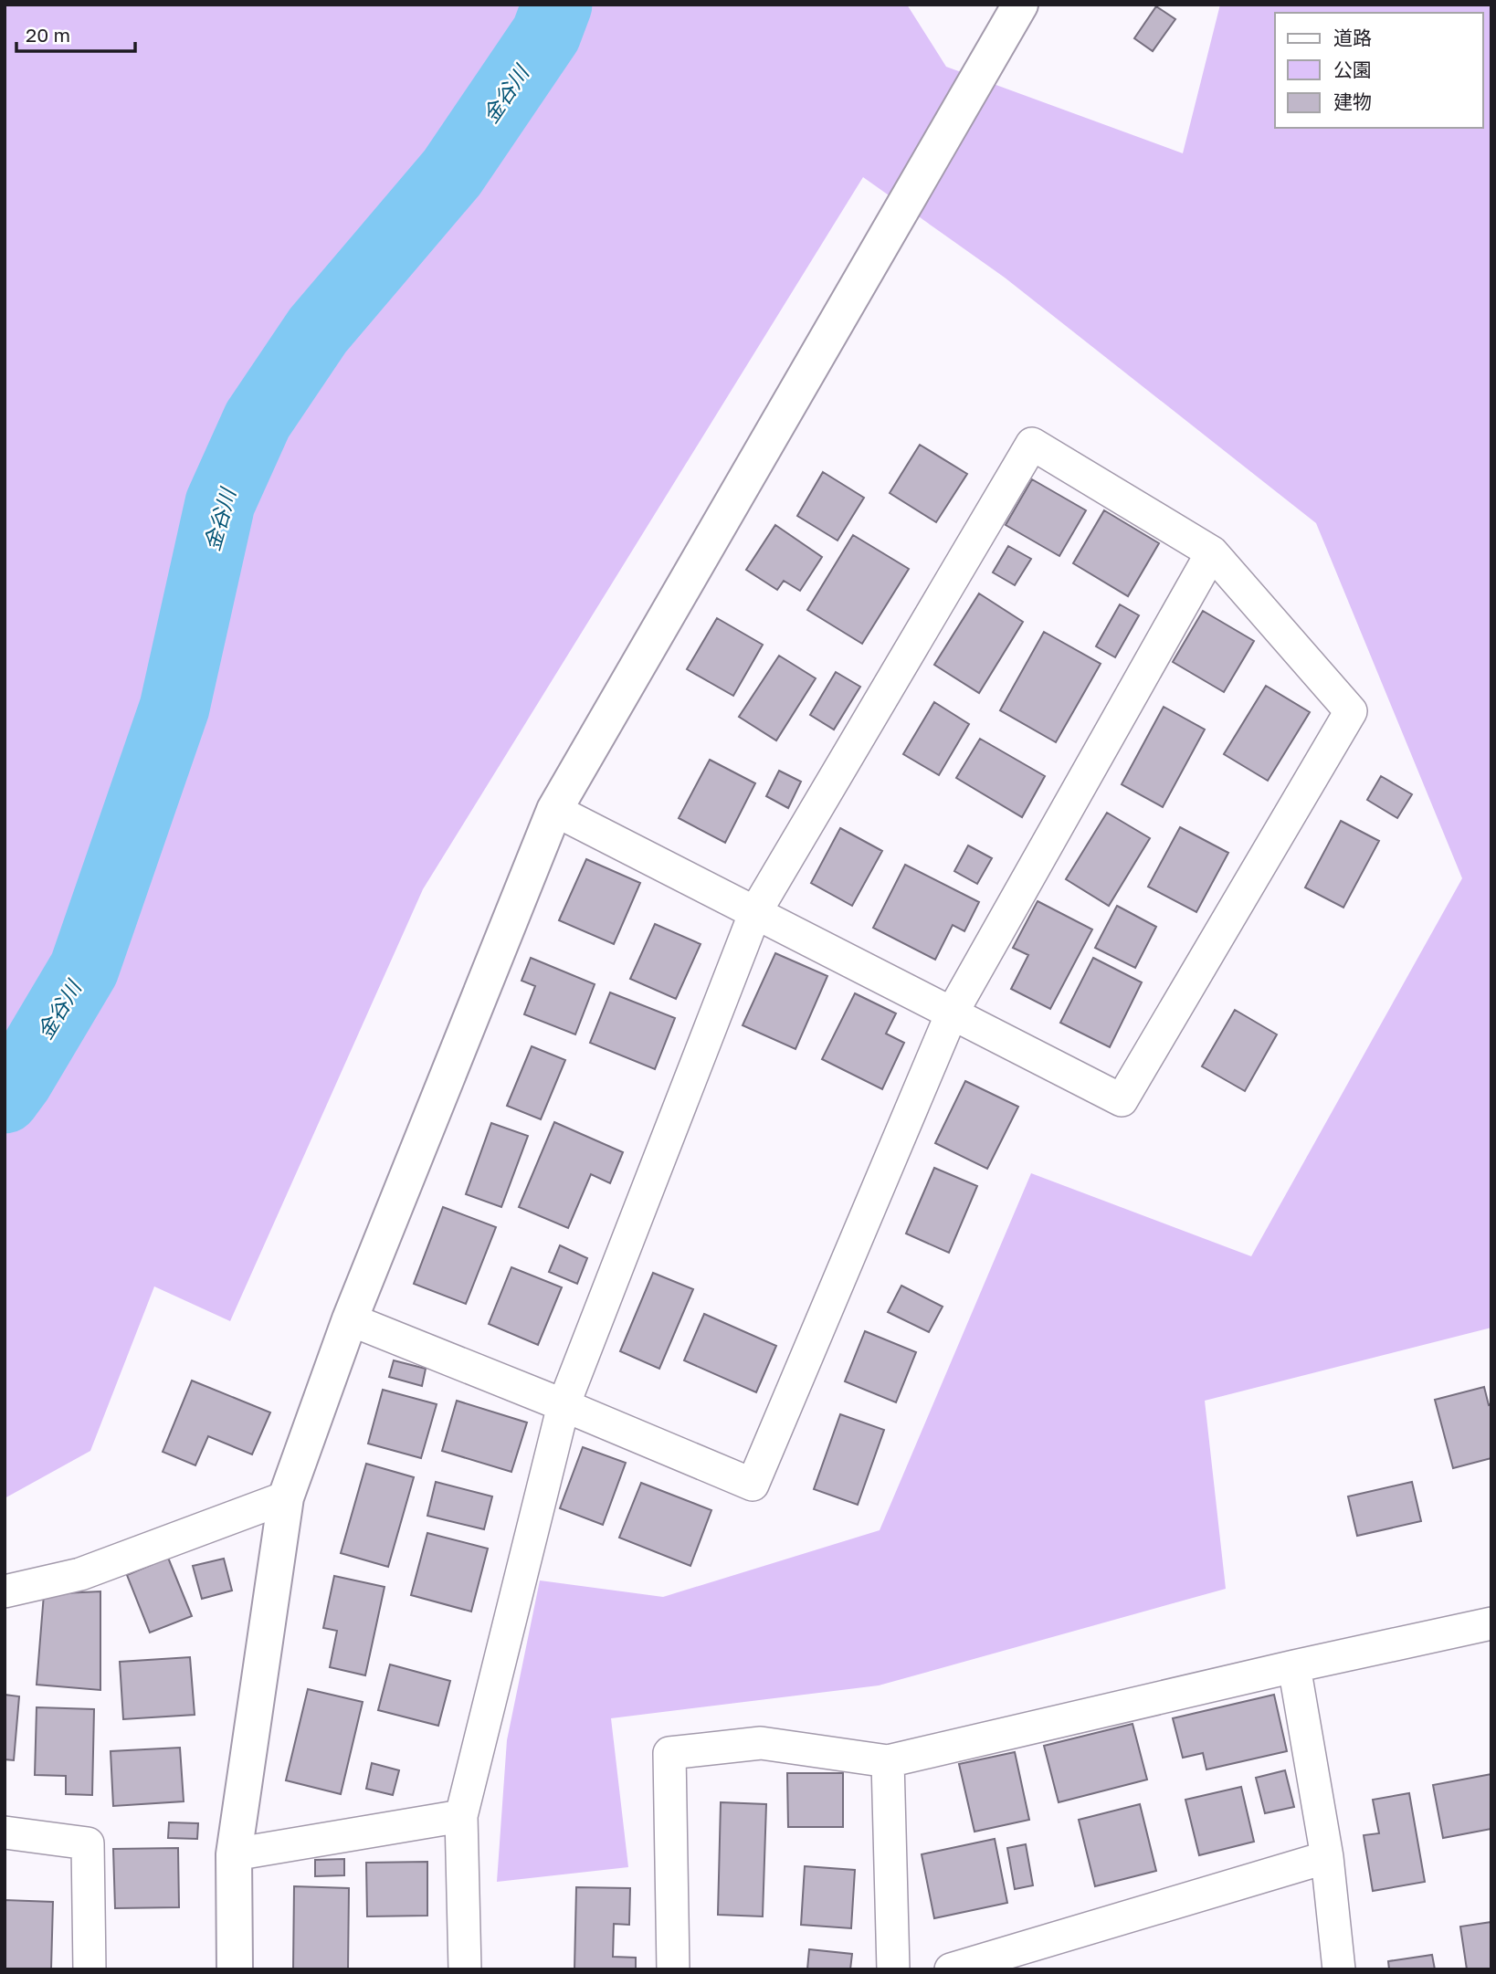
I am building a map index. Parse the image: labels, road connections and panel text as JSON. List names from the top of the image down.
{
  "water": ["金谷川"],
  "legend": ["道路", "公園", "建物"],
  "scale_bar": "20 m"
}
